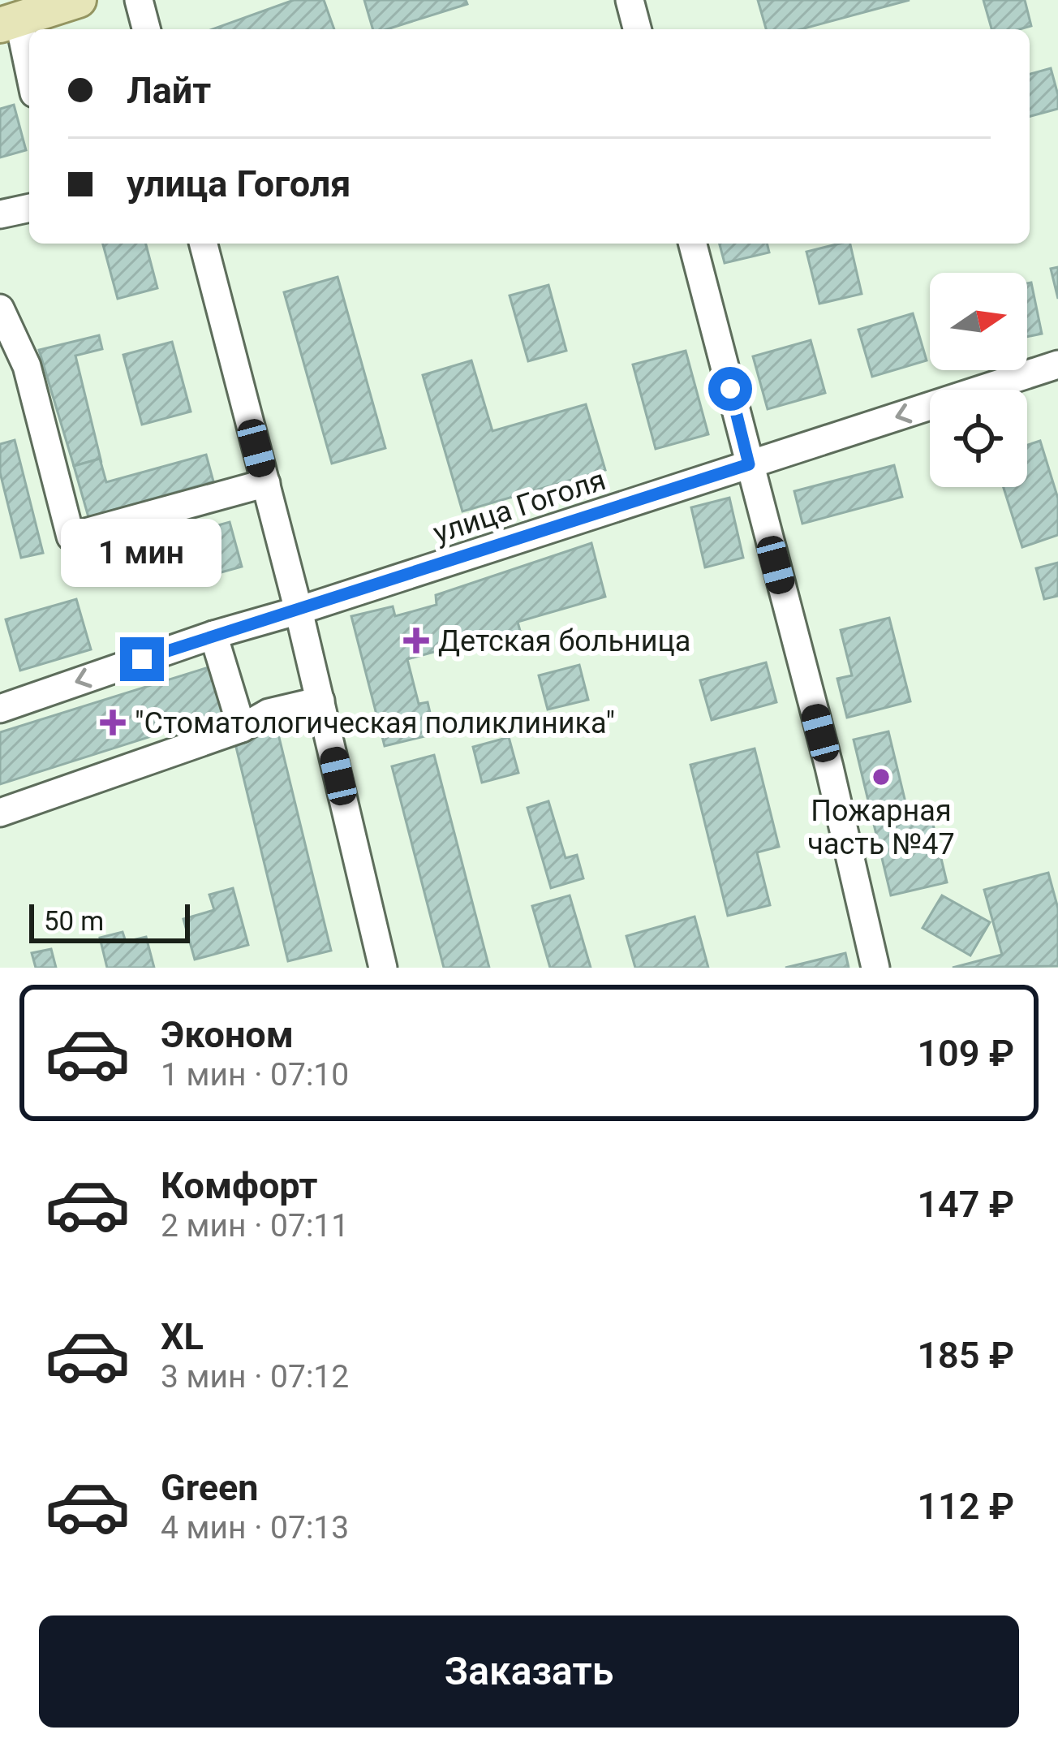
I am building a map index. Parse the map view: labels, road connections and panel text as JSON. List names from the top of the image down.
{
  "streets": {
    "street": ["улица Гоголя"]
  },
  "places": {
    "health": ["Детская больница", "\"Стоматологическая поликлиника\""],
    "other": ["Пожарная часть №47"]
  },
  "scale_bar": "50 m",
  "north": "right",
  "page": {
    "banner": ["Лайт", "улица Гоголя"],
    "bubble": "1 мин",
    "scale": "50 m",
    "list": [
      {
        "name": "Эконом",
        "note": "1 мин · 07:10",
        "value": "109 ₽"
      },
      {
        "name": "Комфорт",
        "note": "2 мин · 07:11",
        "value": "147 ₽"
      },
      {
        "name": "XL",
        "note": "3 мин · 07:12",
        "value": "185 ₽"
      },
      {
        "name": "Green",
        "note": "4 мин · 07:13",
        "value": "112 ₽"
      }
    ],
    "buttons": "Заказать"
  }
}
